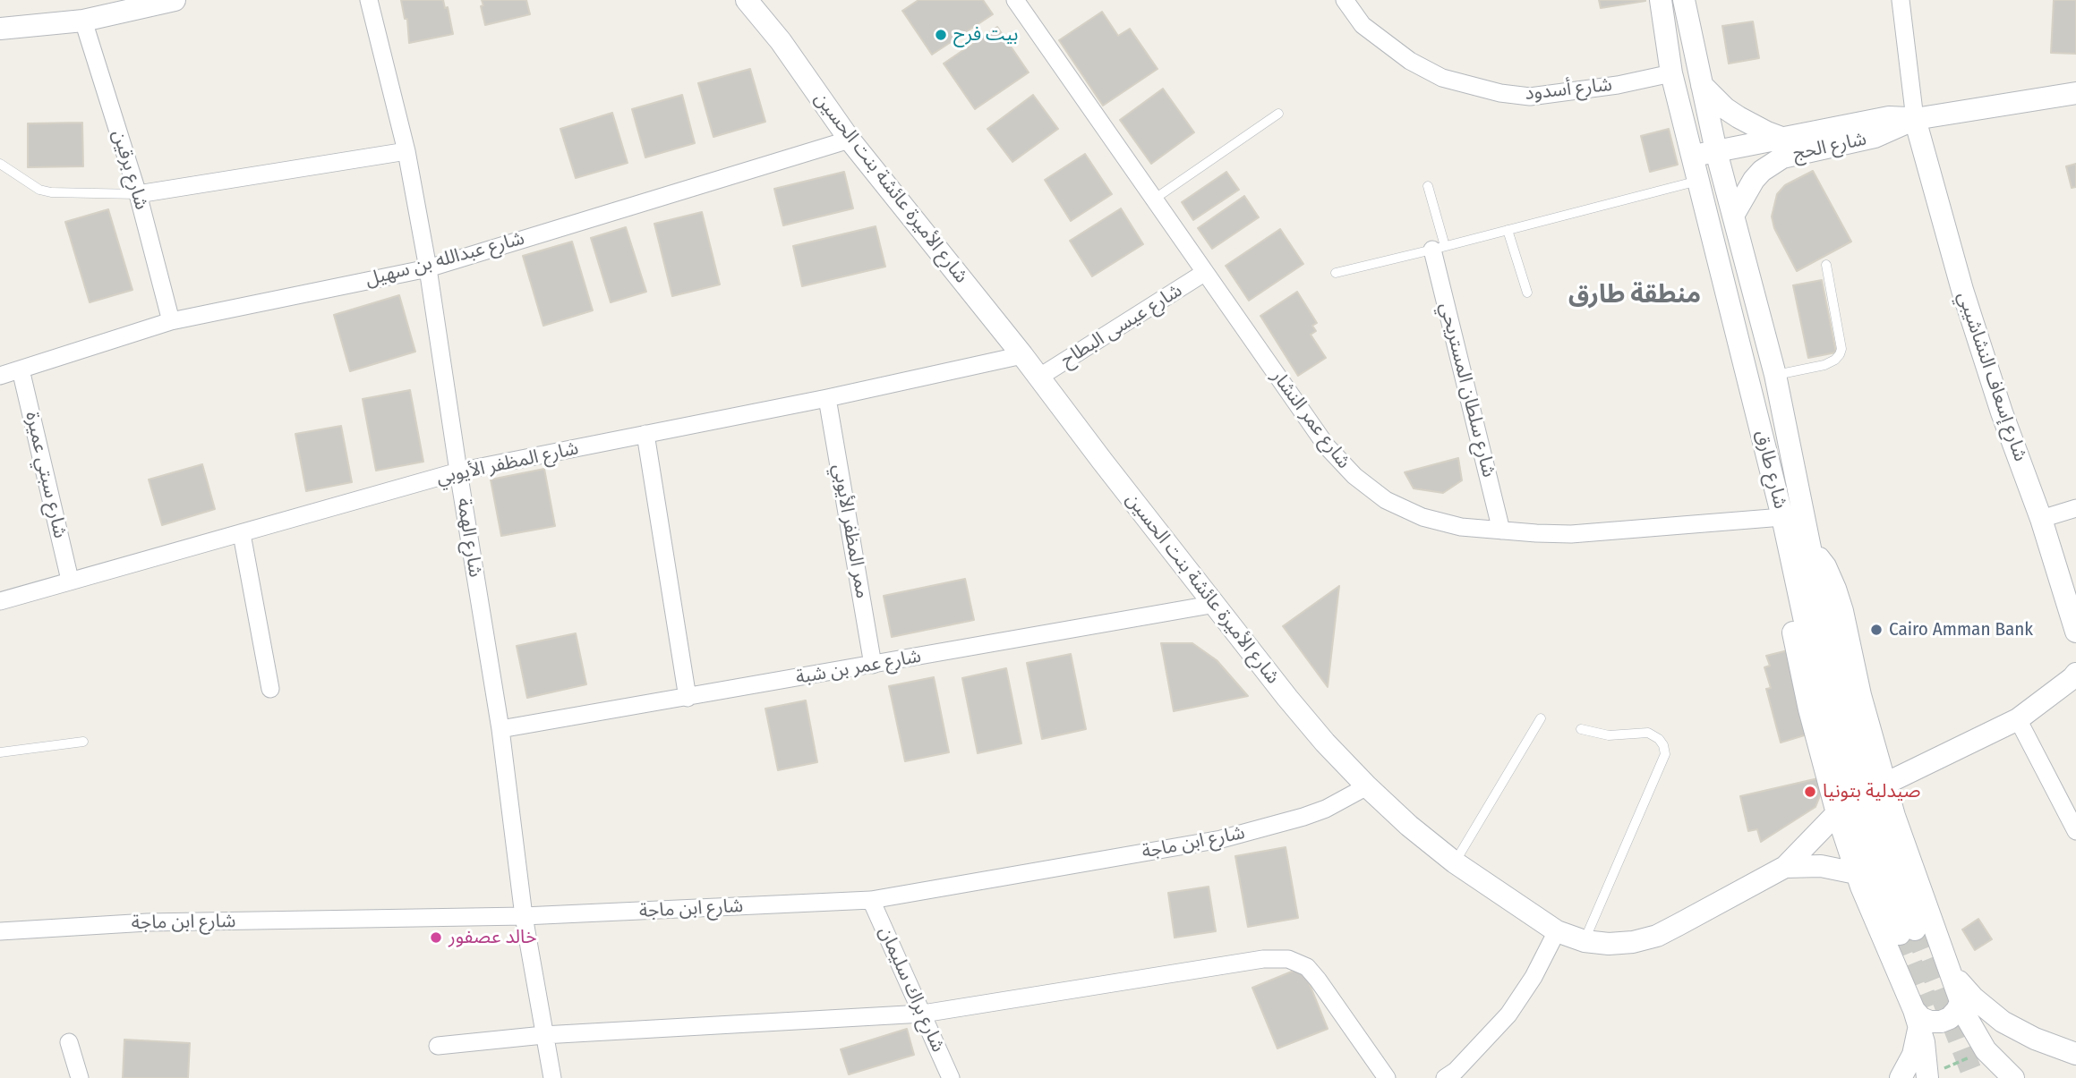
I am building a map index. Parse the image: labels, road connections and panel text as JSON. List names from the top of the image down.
{
  "streets": {
    "street": [
      "شارع أسدود",
      "شارع الحج",
      "شارع برقين",
      "شارع الأميرة عائشة بنت الحسين",
      "شارع عبدالله بن سهيل",
      "شارع عيسى البطاح",
      "شارع إسعاف النشاشيبي",
      "شارع سلطان المستريحي",
      "شارع عمر النشار",
      "شارع المظفر الأيوبي",
      "شارع طارق",
      "شارع سبتي عميرة",
      "ممر المظفر الأيوبي",
      "شارع الهمة",
      "شارع عمر بن شبة",
      "شارع ابن ماجة",
      "شارع براك سليمان"
    ]
  },
  "crossings": [
    ["شارع أسدود", "شارع طارق"],
    ["شارع الحج", "شارع إسعاف النشاشيبي"],
    ["شارع الحج", "شارع طارق"],
    ["شارع برقين", "شارع عبدالله بن سهيل"],
    ["شارع الأميرة عائشة بنت الحسين", "شارع عبدالله بن سهيل"],
    ["شارع الأميرة عائشة بنت الحسين", "شارع عيسى البطاح"],
    ["شارع الأميرة عائشة بنت الحسين", "شارع المظفر الأيوبي"],
    ["شارع الأميرة عائشة بنت الحسين", "شارع عمر بن شبة"],
    ["شارع الأميرة عائشة بنت الحسين", "شارع ابن ماجة"],
    ["شارع عبدالله بن سهيل", "شارع سبتي عميرة"],
    ["شارع عبدالله بن سهيل", "شارع الهمة"],
    ["شارع عيسى البطاح", "شارع عمر النشار"],
    ["شارع سلطان المستريحي", "شارع عمر النشار"],
    ["شارع عمر النشار", "شارع طارق"],
    ["شارع المظفر الأيوبي", "شارع سبتي عميرة"],
    ["شارع المظفر الأيوبي", "ممر المظفر الأيوبي"],
    ["شارع المظفر الأيوبي", "شارع الهمة"],
    ["ممر المظفر الأيوبي", "شارع عمر بن شبة"],
    ["شارع الهمة", "شارع عمر بن شبة"],
    ["شارع الهمة", "شارع ابن ماجة"],
    ["شارع ابن ماجة", "شارع براك سليمان"]
  ],
  "districts": ["منطقة طارق"],
  "places": [
    "بيت فرح",
    "Cairo Amman Bank",
    "صيدلية بتونيا",
    "خالد عصفور"
  ]
}
